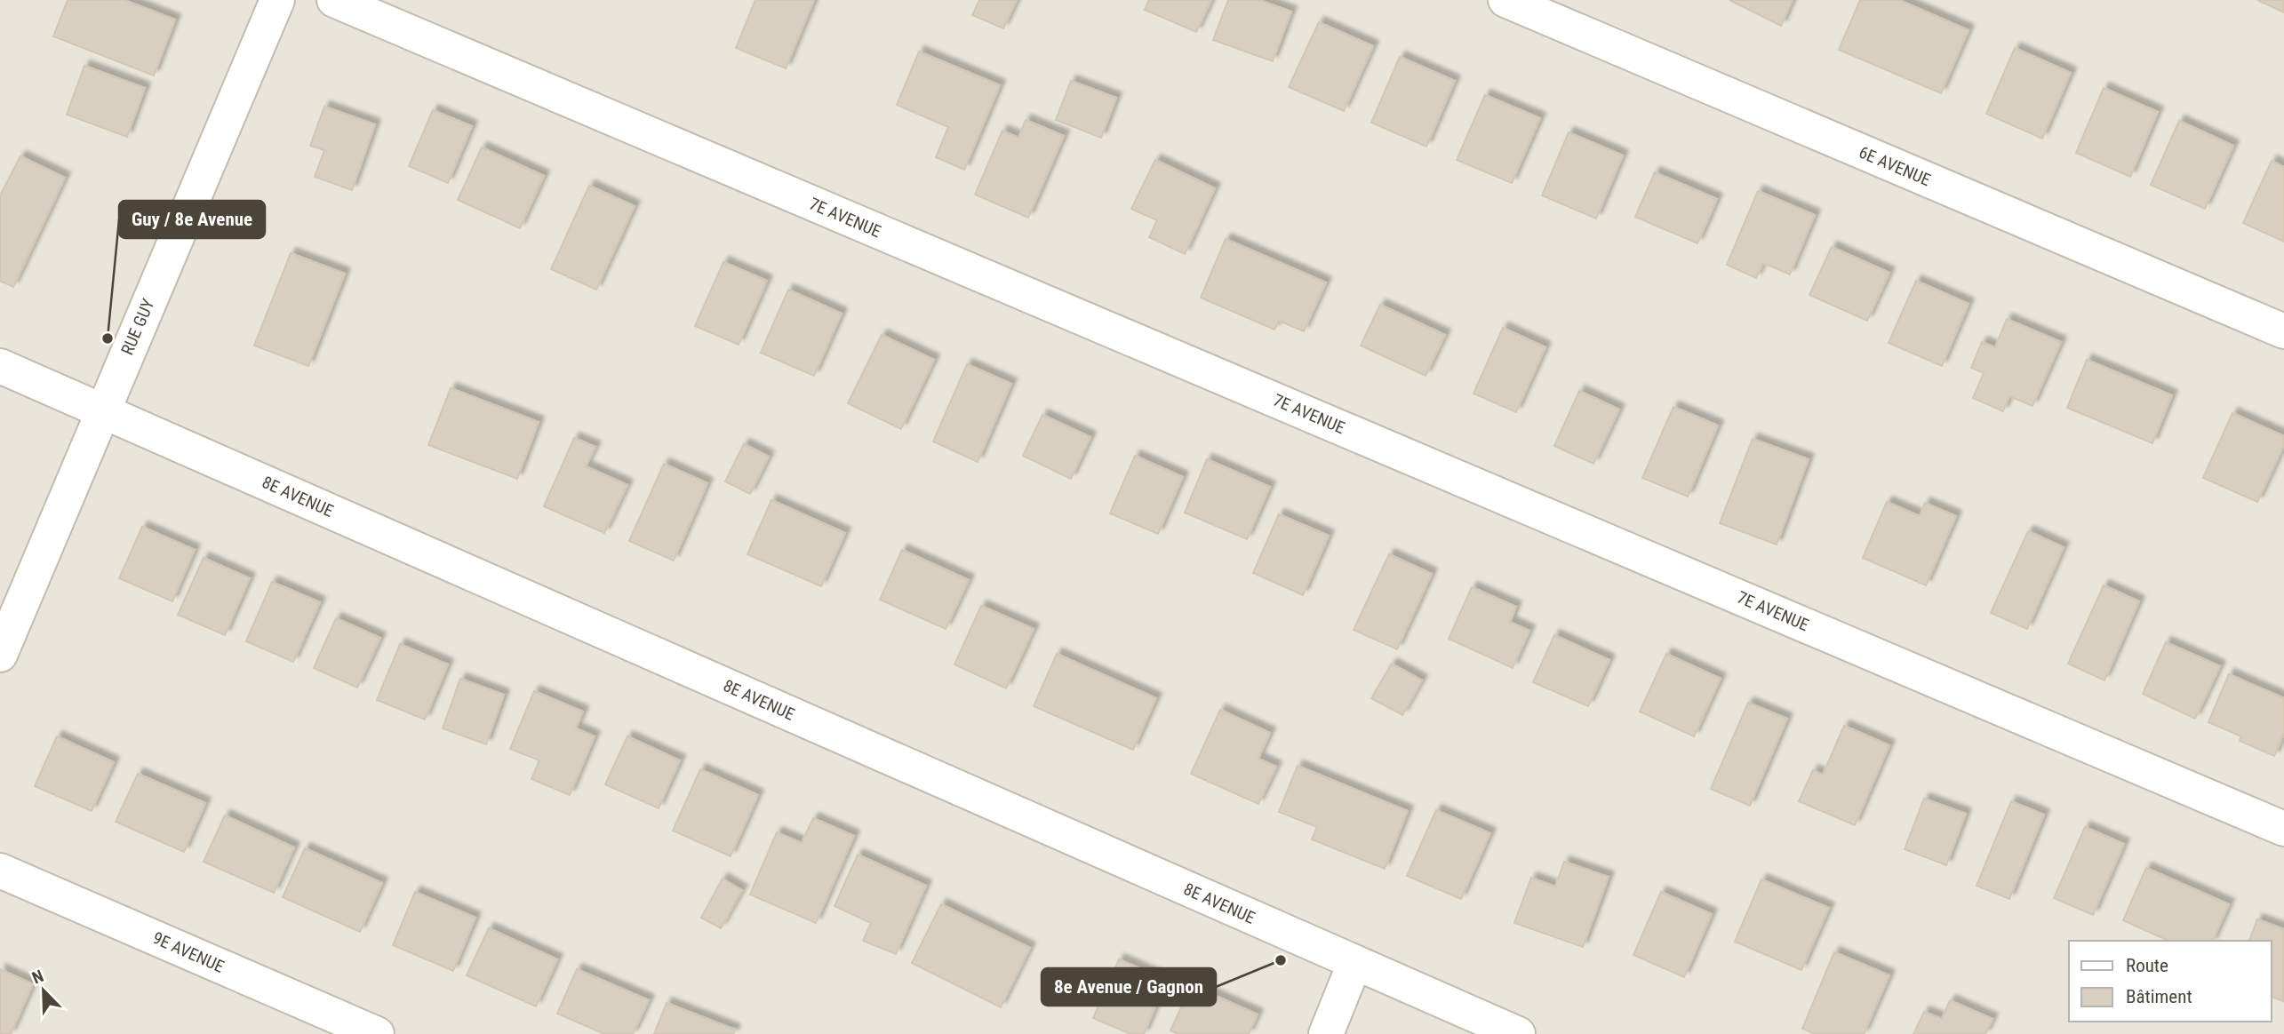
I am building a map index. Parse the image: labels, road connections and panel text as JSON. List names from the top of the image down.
{
  "streets": {
    "street": [
      "6E AVENUE",
      "7E AVENUE",
      "RUE GUY",
      "8E AVENUE",
      "9E AVENUE"
    ]
  },
  "crossings": [
    ["RUE GUY", "8E AVENUE"]
  ],
  "places": ["Guy / 8e Avenue", "8e Avenue / Gagnon"],
  "legend": ["Route", "Bâtiment"],
  "north": "top left"
}
